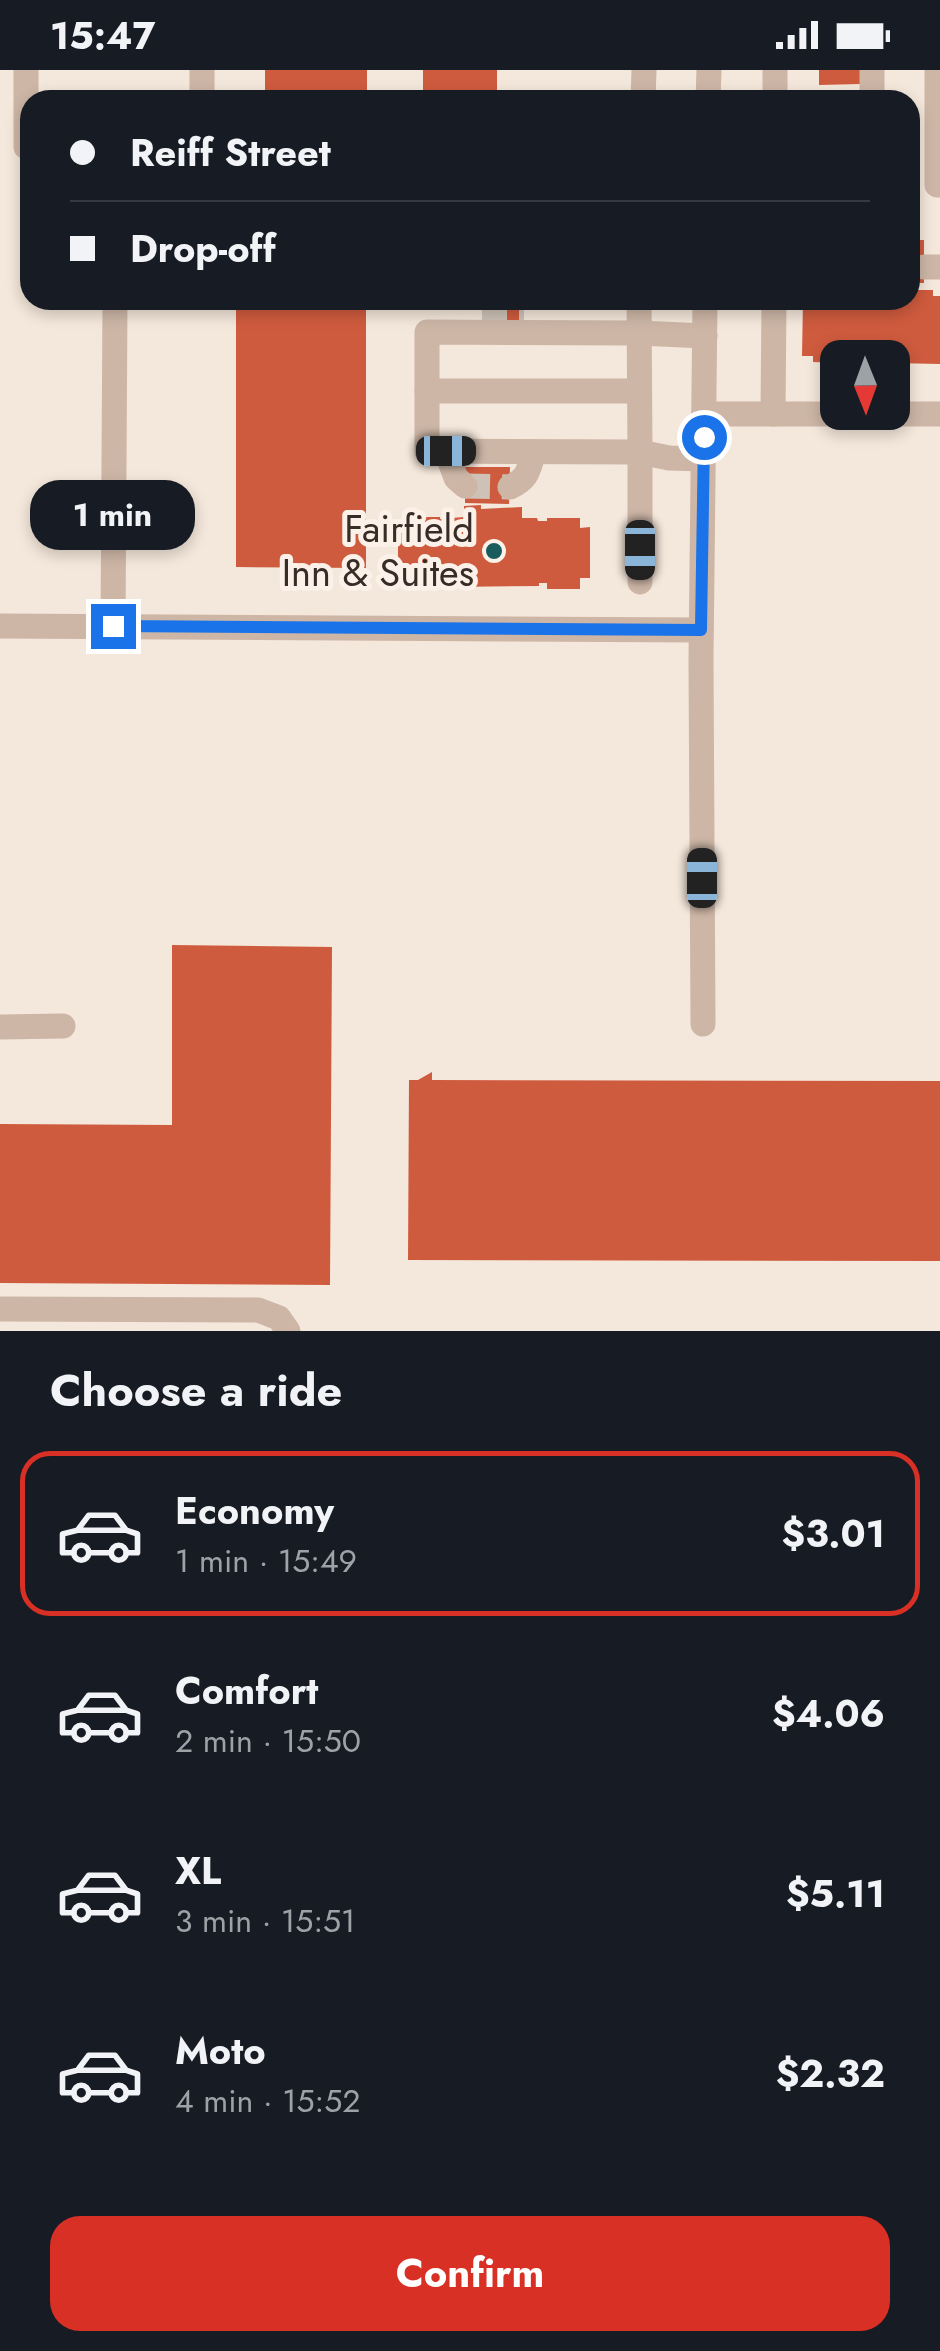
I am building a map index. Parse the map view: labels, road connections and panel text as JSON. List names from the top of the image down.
{
  "places": ["Fairfield Inn & Suites"],
  "north": "bottom",
  "page": {
    "status": "15:47",
    "banner": ["Reiff Street", "Drop-off"],
    "bubble": "1 min",
    "heading": "Choose a ride",
    "list": [
      {
        "name": "Economy",
        "note": "1 min · 15:49",
        "value": "$3.01"
      },
      {
        "name": "Comfort",
        "note": "2 min · 15:50",
        "value": "$4.06"
      },
      {
        "name": "XL",
        "note": "3 min · 15:51",
        "value": "$5.11"
      },
      {
        "name": "Moto",
        "note": "4 min · 15:52",
        "value": "$2.32"
      }
    ],
    "buttons": "Confirm"
  }
}
